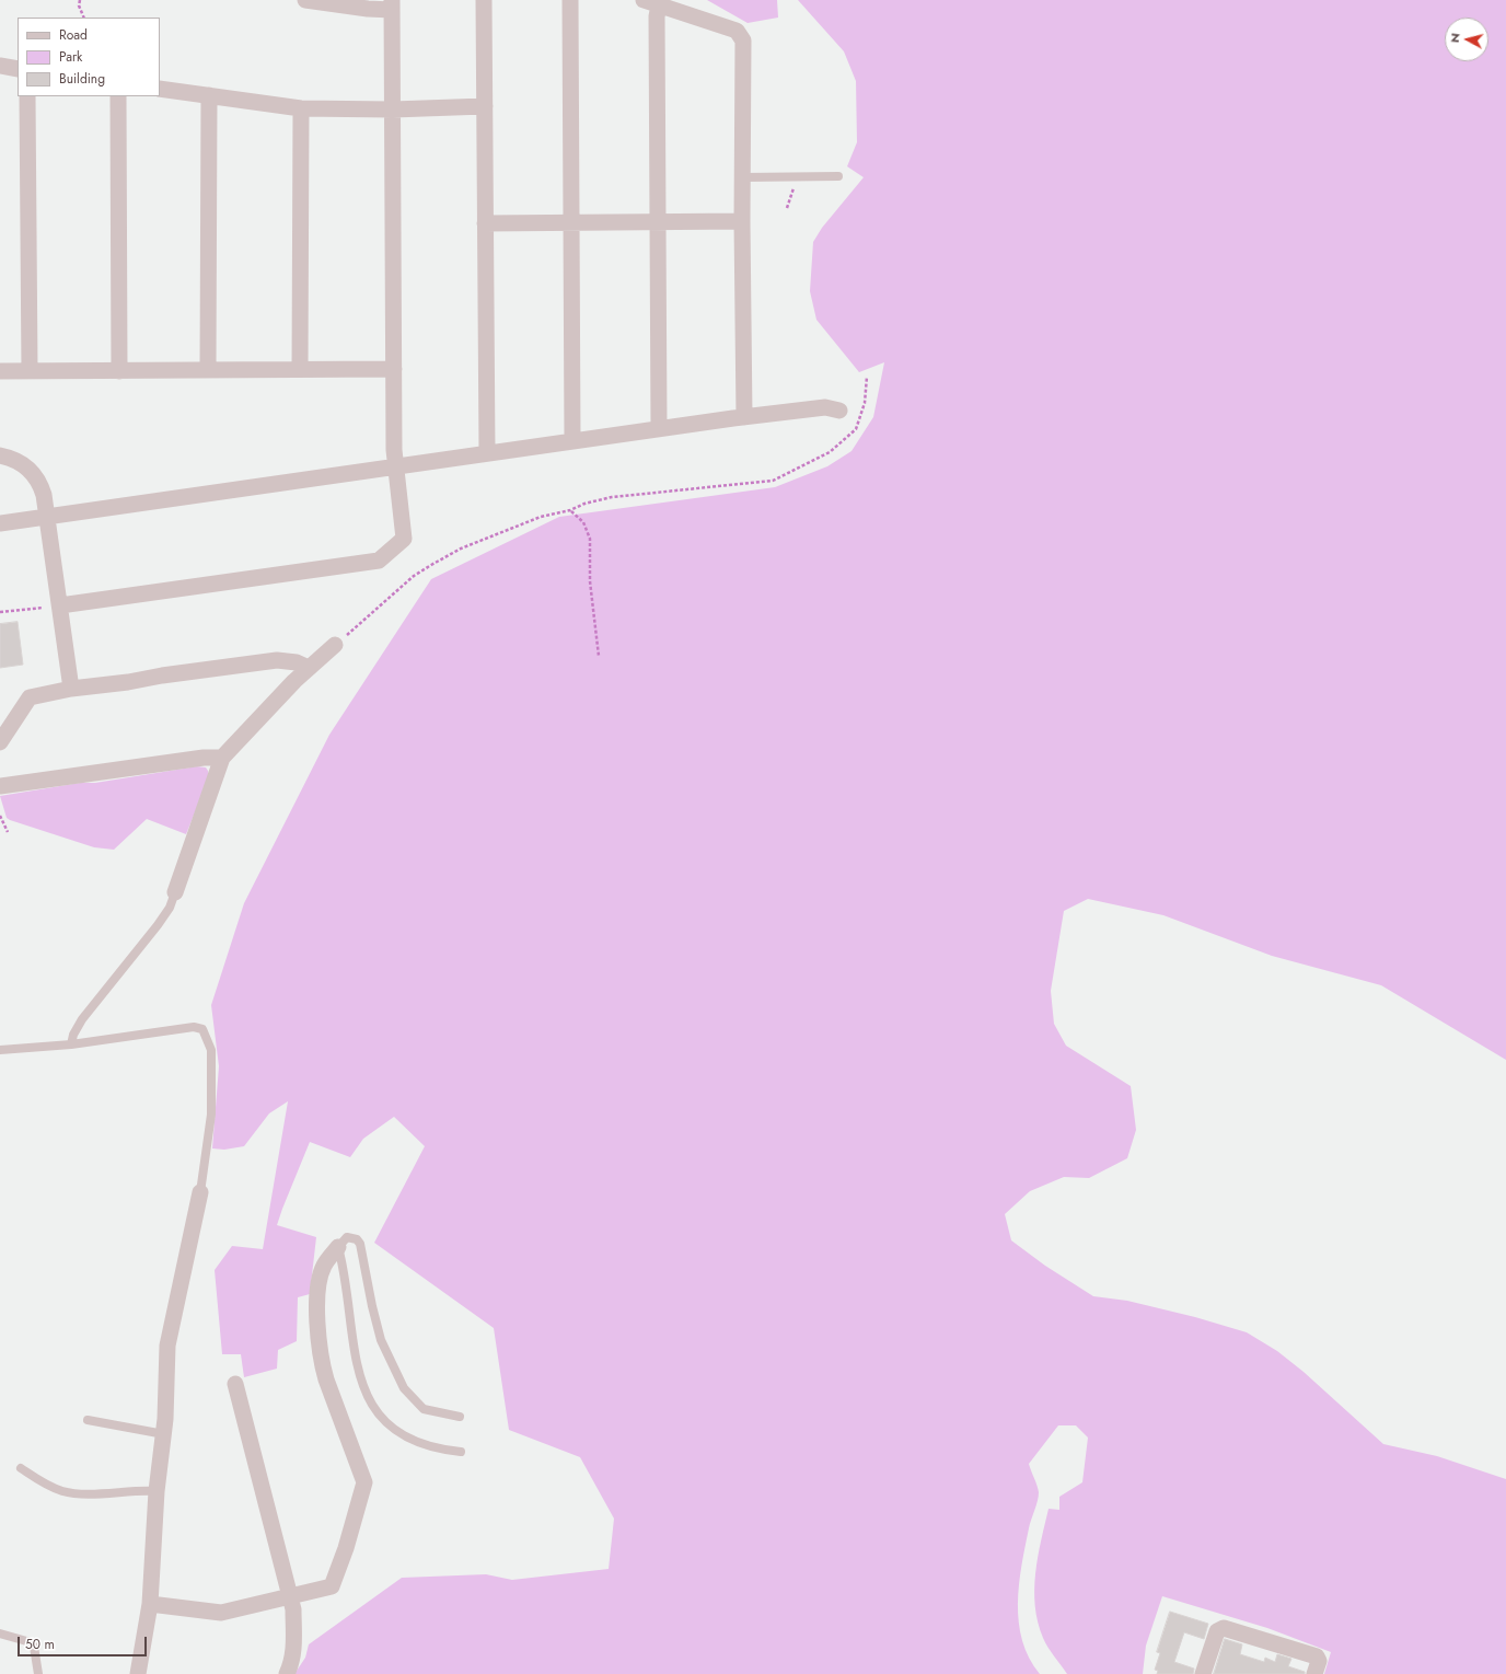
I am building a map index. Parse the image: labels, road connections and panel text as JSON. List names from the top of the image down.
{
  "legend": ["Road", "Park", "Building"],
  "scale_bar": "50 m",
  "north": "left"
}
